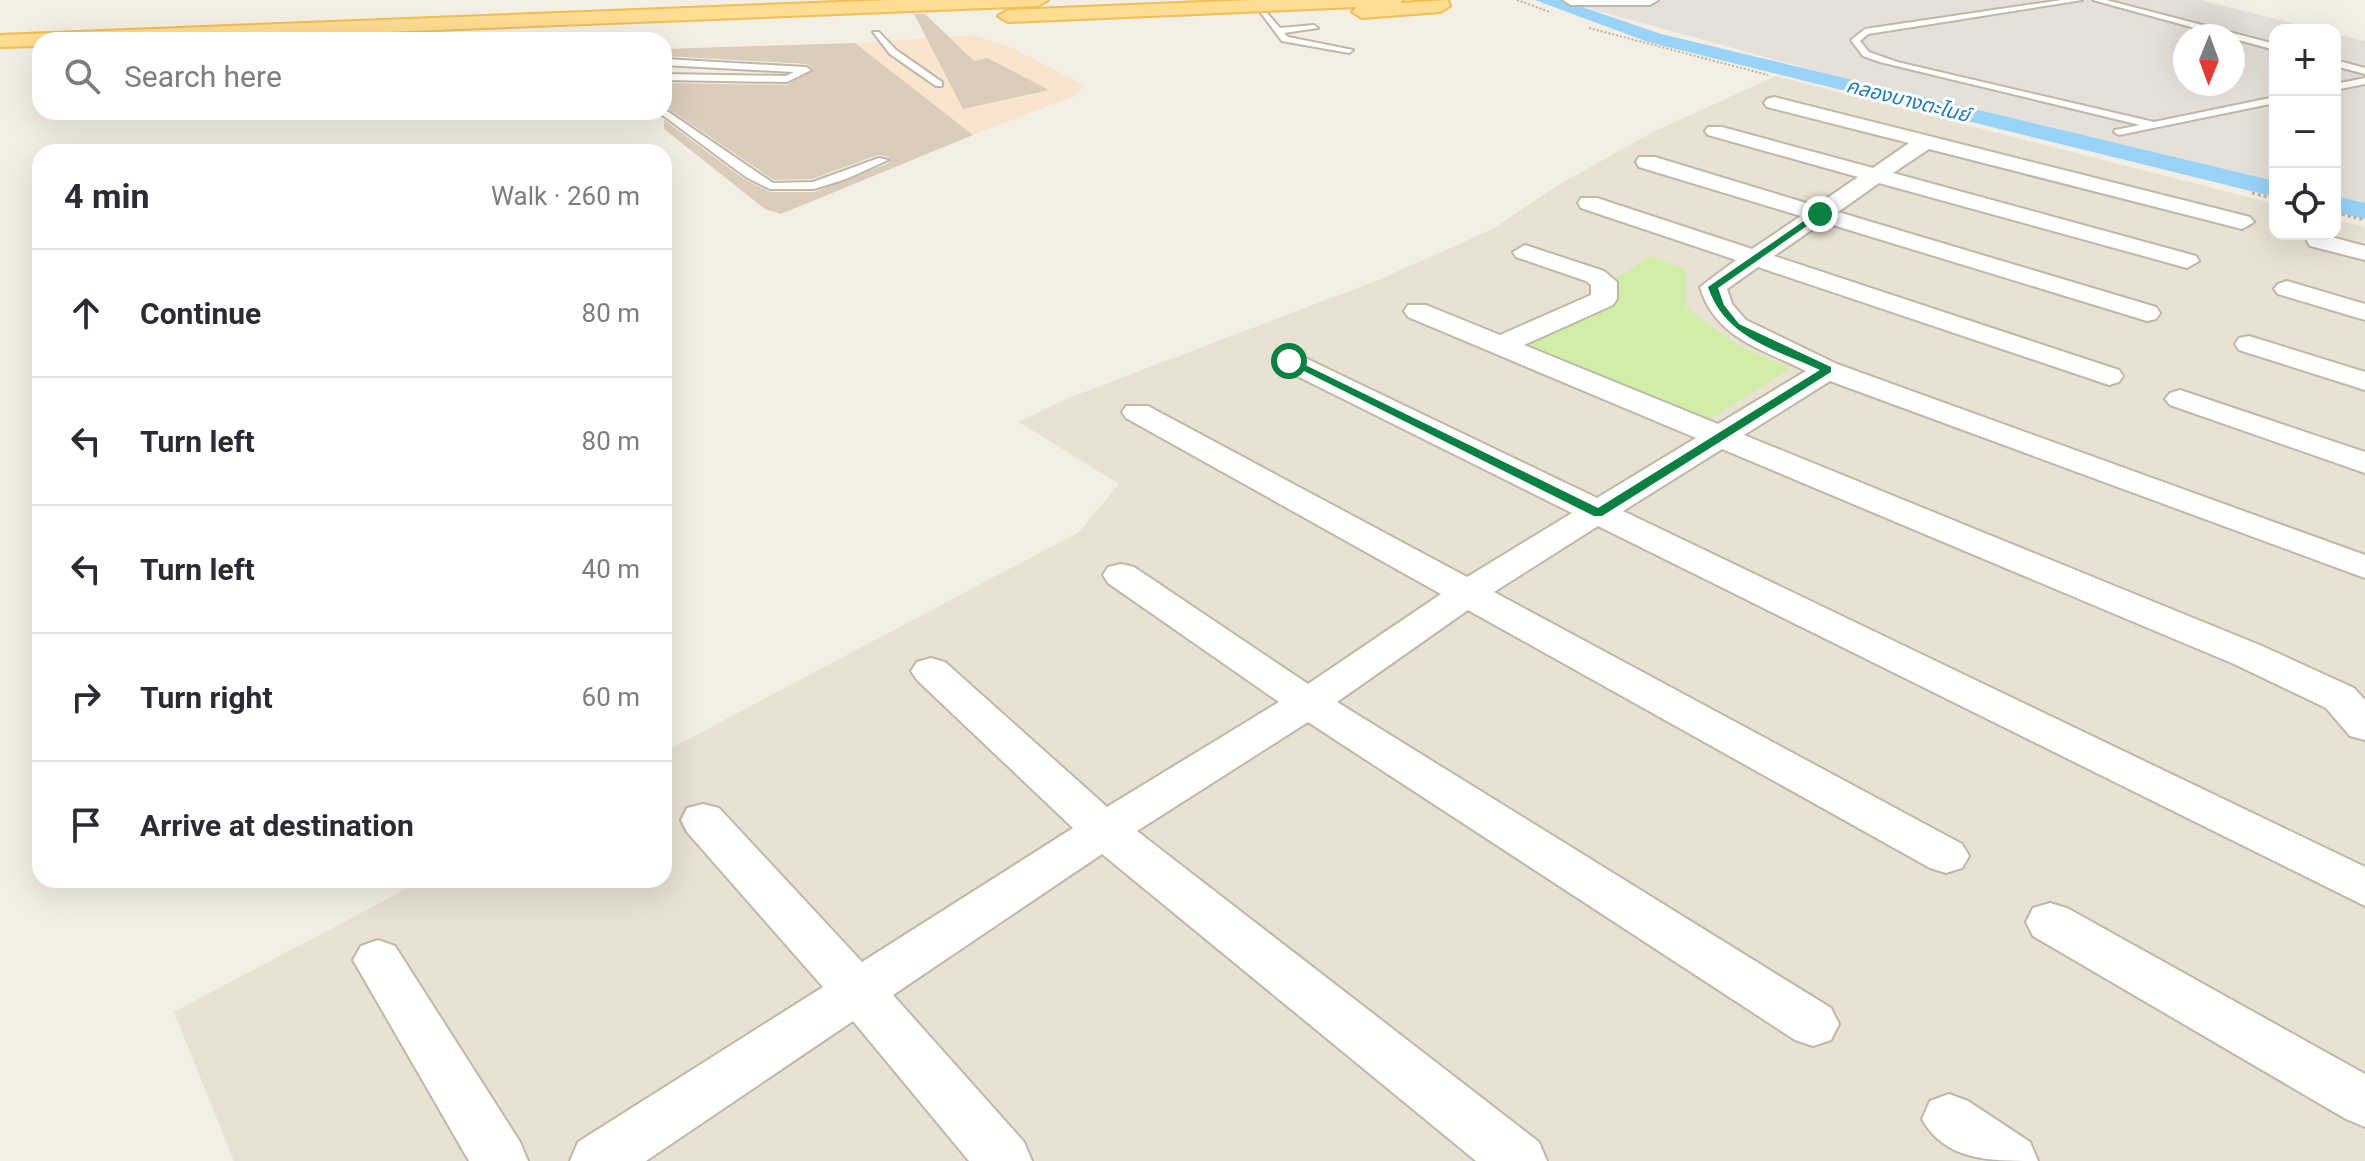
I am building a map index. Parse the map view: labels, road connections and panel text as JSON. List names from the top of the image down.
{
  "water": ["คลองบางตะไนย์"],
  "north": "bottom",
  "page": {
    "map_buttons": ["+", "−"],
    "search": "Search here",
    "heading": ["4 min", "Walk · 260 m"],
    "list": [
      ["Continue", "80 m"],
      ["Turn left", "80 m"],
      ["Turn left", "40 m"],
      ["Turn right", "60 m"],
      "Arrive at destination"
    ]
  }
}
